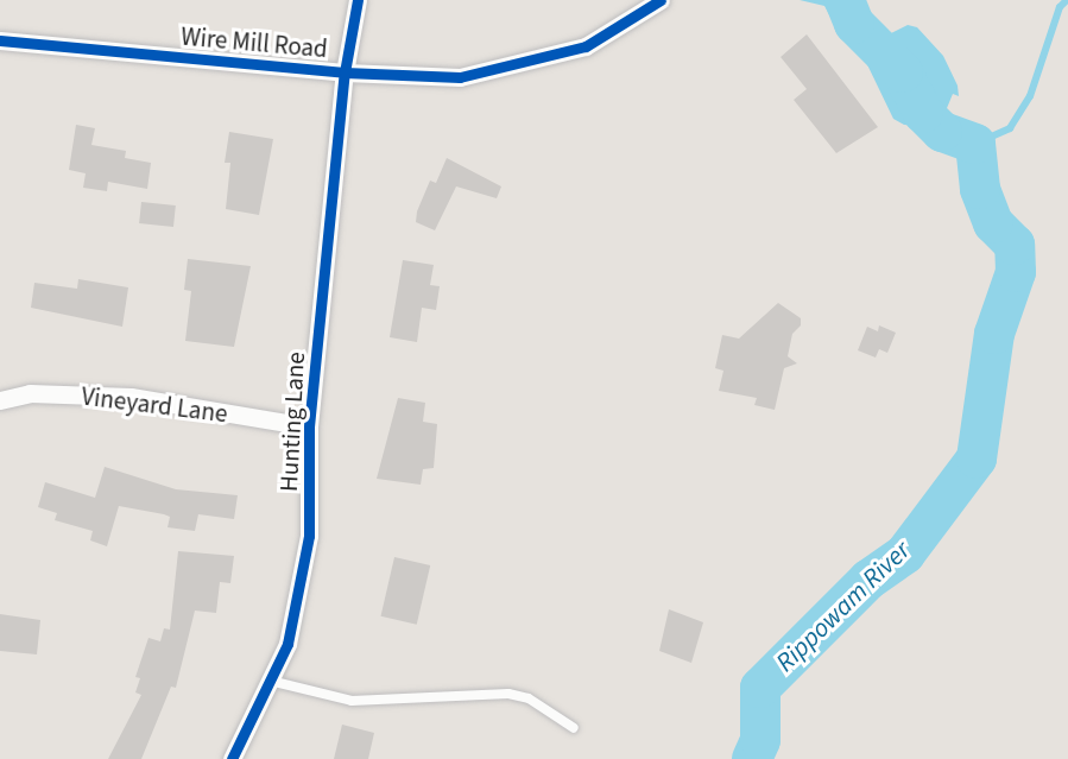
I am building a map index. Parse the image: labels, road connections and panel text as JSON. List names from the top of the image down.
{
  "streets": {
    "street": ["Wire Mill Road", "Vineyard Lane", "Hunting Lane"]
  },
  "crossings": [
    ["Wire Mill Road", "Hunting Lane"],
    ["Vineyard Lane", "Hunting Lane"]
  ],
  "water": ["Rippowam River"]
}
